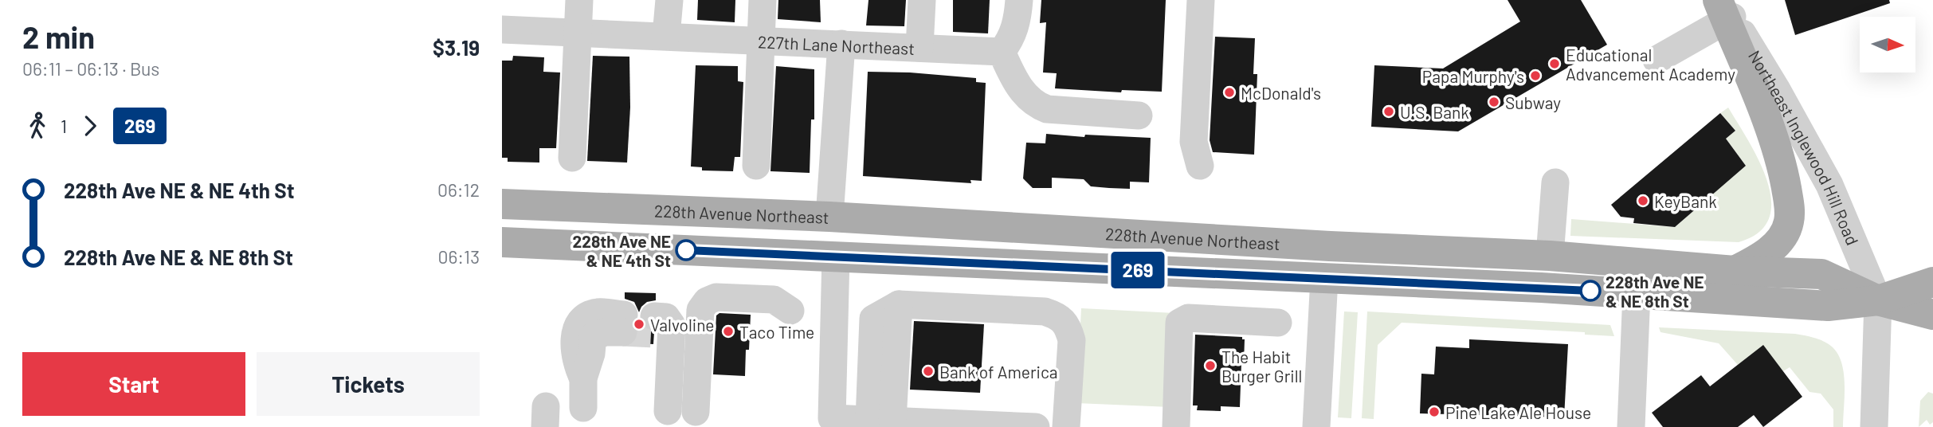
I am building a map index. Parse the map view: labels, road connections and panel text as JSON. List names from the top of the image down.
{
  "streets": {
    "main road": ["228th Avenue Northeast"],
    "street": ["227th Lane Northeast", "Northeast Inglewood Hill Road"]
  },
  "crossings": [
    ["Northeast Inglewood Hill Road", "228th Avenue Northeast"]
  ],
  "places": [
    "Educational Advancement Academy",
    "Papa Murphy's",
    "McDonald's",
    "Subway",
    "U.S. Bank",
    "KeyBank",
    "228th Ave NE & NE 4th St",
    "228th Ave NE & NE 8th St",
    "Valvoline",
    "Taco Time",
    "The Habit Burger Grill",
    "Bank of America",
    "Pine Lake Ale House"
  ],
  "lines": ["bus line 269"],
  "north": "right",
  "page": {
    "heading": ["2 min", "06:11 – 06:13 · Bus", "$3.19"],
    "on_map": "269",
    "legs": ["1", "269"],
    "list": [
      {
        "name": "228th Ave NE & NE 4th St",
        "value": "06:12"
      },
      {
        "name": "228th Ave NE & NE 8th St",
        "value": "06:13"
      }
    ],
    "buttons": ["Start", "Tickets"]
  }
}
